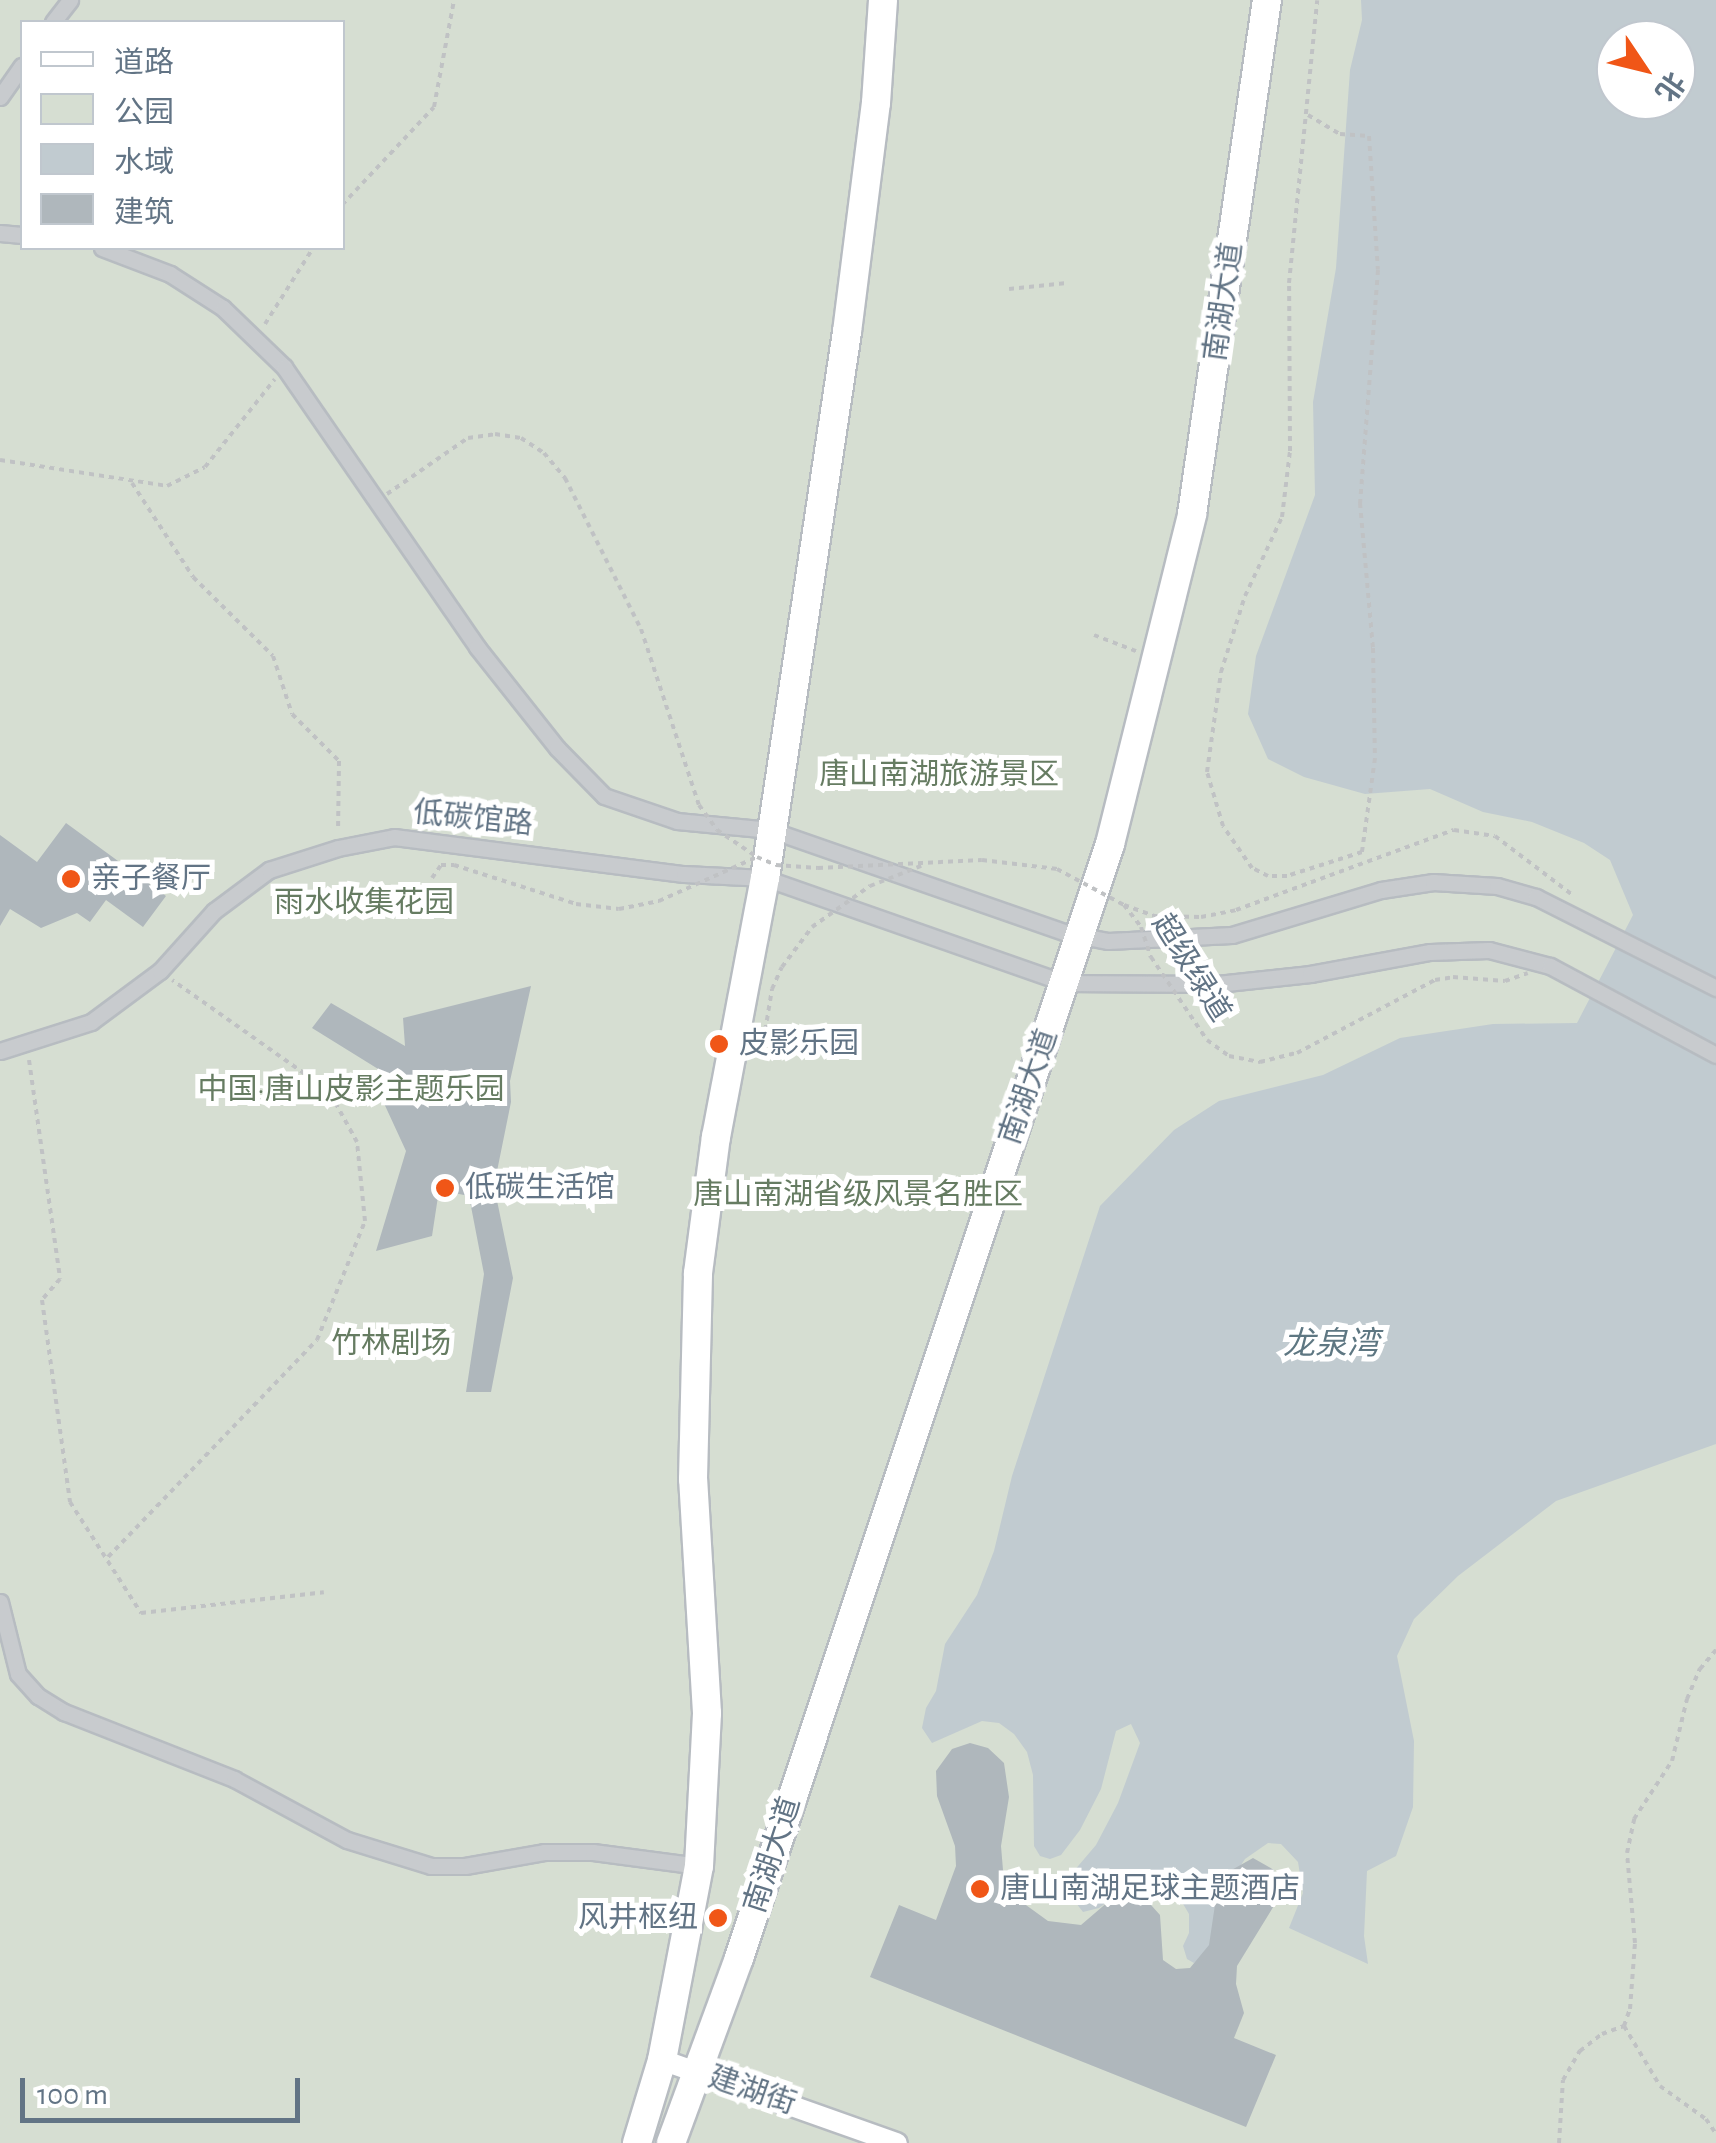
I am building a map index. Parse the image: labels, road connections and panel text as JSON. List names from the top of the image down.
{
  "streets": {
    "highway": ["南湖大道"],
    "street": ["低碳馆路", "建湖街"],
    "path": ["超级绿道"]
  },
  "crossings": [
    ["南湖大道", "低碳馆路"],
    ["南湖大道", "建湖街"],
    ["低碳馆路", "超级绿道"]
  ],
  "water": ["龙泉湾"],
  "parks": [
    "唐山南湖旅游景区",
    "雨水收集花园",
    "中国·唐山皮影主题乐园",
    "唐山南湖省级风景名胜区",
    "竹林剧场"
  ],
  "places": [
    "亲子餐厅",
    "皮影乐园",
    "低碳生活馆",
    "唐山南湖足球主题酒店",
    "风井枢纽"
  ],
  "legend": [
    "道路",
    "公园",
    "水域",
    "建筑"
  ],
  "scale_bar": "100 m",
  "north": "bottom right"
}
